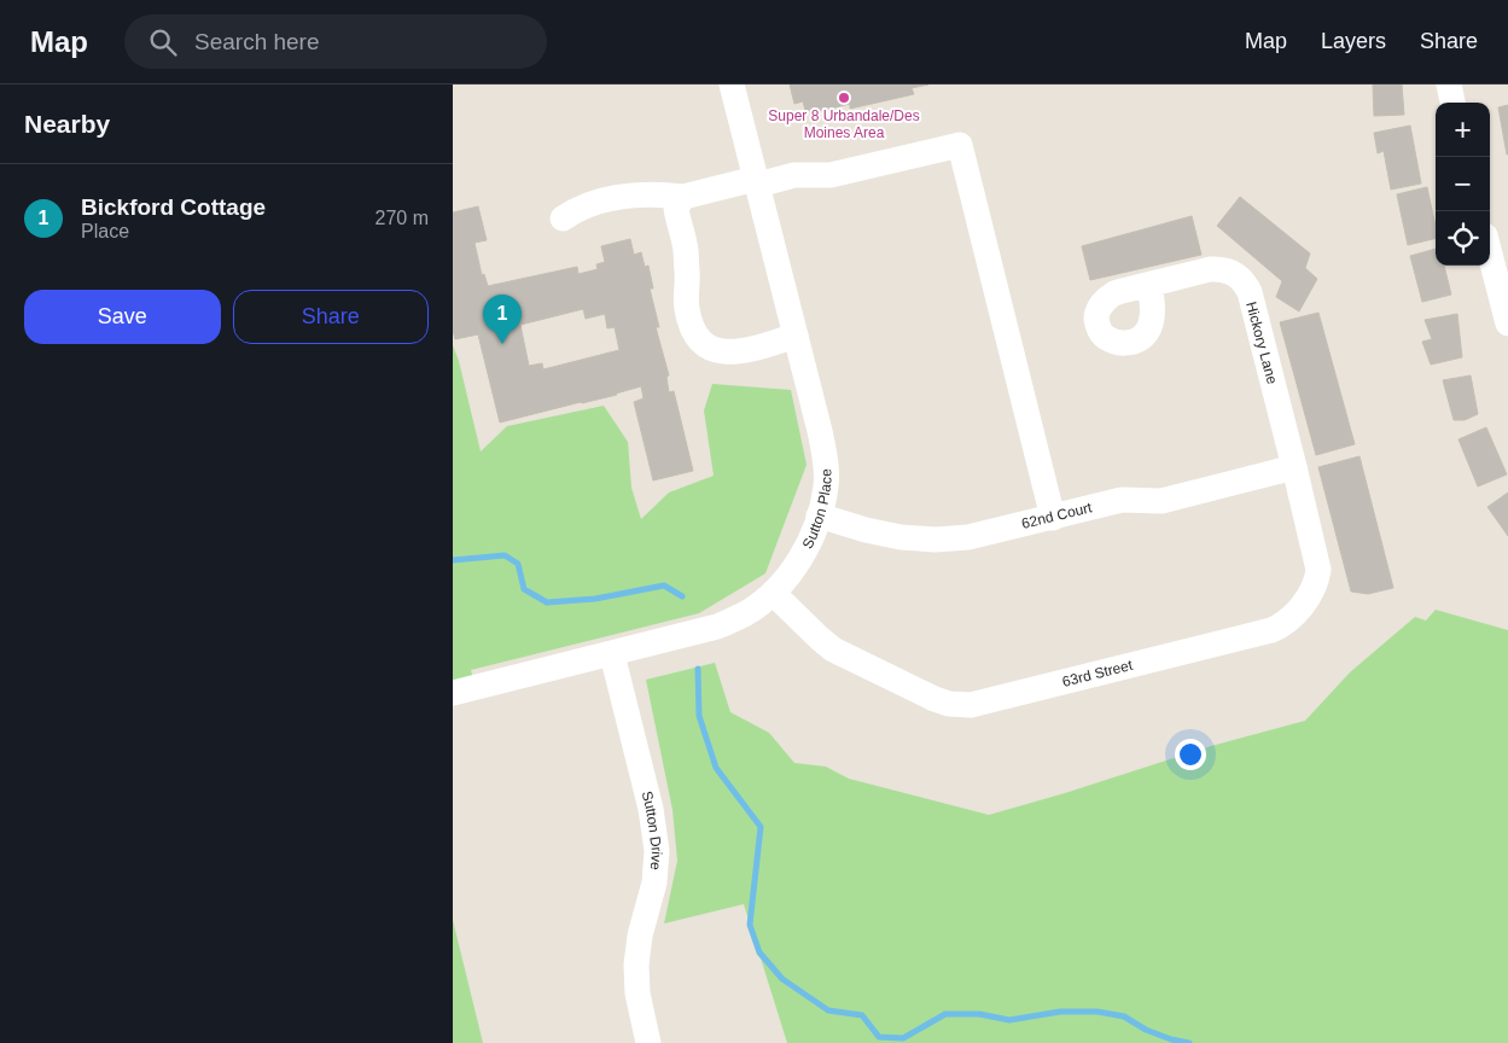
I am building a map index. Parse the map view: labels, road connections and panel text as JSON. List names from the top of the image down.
{
  "streets": {
    "street": [
      "Hickory Lane",
      "Sutton Place",
      "62nd Court",
      "63rd Street",
      "Sutton Drive"
    ]
  },
  "crossings": [
    ["Hickory Lane", "62nd Court"],
    ["Hickory Lane", "63rd Street"],
    ["Sutton Place", "62nd Court"],
    ["Sutton Place", "63rd Street"],
    ["Sutton Place", "Sutton Drive"],
    ["62nd Court", "63rd Street"]
  ],
  "places": ["Super 8 Urbandale/Des Moines Area"],
  "page": {
    "header": "Map",
    "search": "Search here",
    "nav": ["Map", "Layers", "Share"],
    "heading": "Nearby",
    "map_buttons": ["+", "−"],
    "list": [
      {
        "mark": "1",
        "name": "Bickford Cottage",
        "note": "Place",
        "value": "270 m"
      }
    ],
    "buttons": ["Save", "Share"],
    "pins": "1"
  }
}
